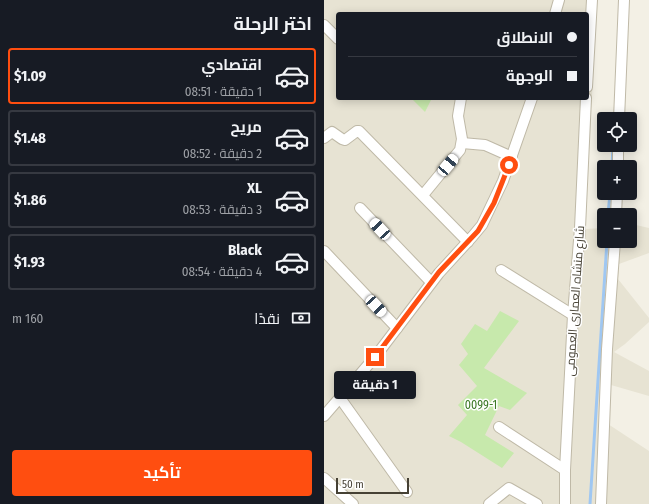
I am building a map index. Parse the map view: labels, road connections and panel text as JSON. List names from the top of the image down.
{
  "streets": {
    "street": ["شارع منشاه العمارى العمومى"]
  },
  "parks": ["0099-1"],
  "scale_bar": "50 m",
  "page": {
    "heading": "اختر الرحلة",
    "banner": ["الانطلاق", "الوجهة"],
    "list": [
      {
        "name": "اقتصادي",
        "note": "1 دقيقة · 08:51",
        "value": "$1.09"
      },
      {
        "name": "مريح",
        "note": "2 دقيقة · 08:52",
        "value": "$1.48"
      },
      {
        "name": "XL",
        "note": "3 دقيقة · 08:53",
        "value": "$1.86"
      },
      {
        "name": "Black",
        "note": "4 دقيقة · 08:54",
        "value": "$1.93"
      }
    ],
    "map_buttons": ["+", "−"],
    "pay": ["نقدًا", "160 m"],
    "bubble": "1 دقيقة",
    "buttons": "تأكيد",
    "scale": "50 m"
  }
}
